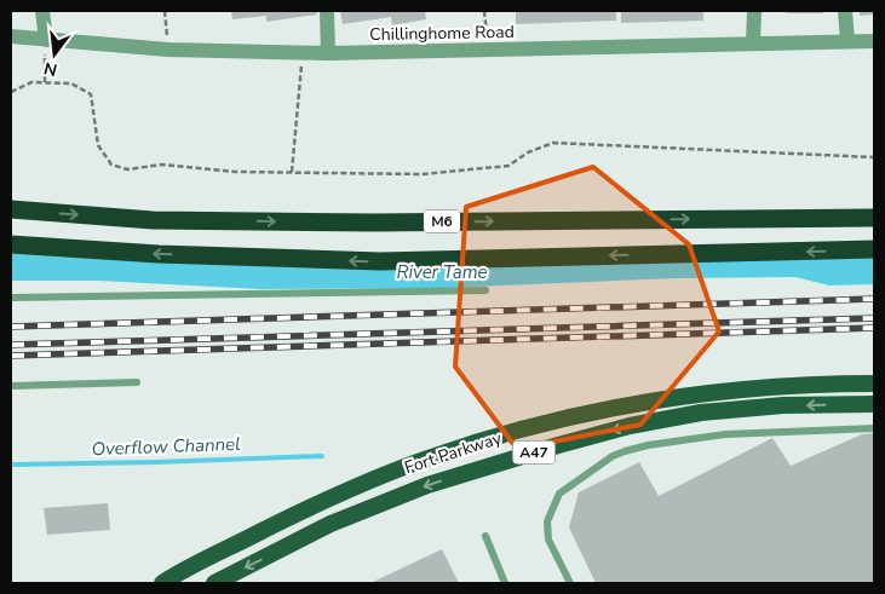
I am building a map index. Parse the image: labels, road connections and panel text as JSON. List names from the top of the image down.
{
  "streets": {
    "highway": ["M6"],
    "main road": ["Fort Parkway", "A47"],
    "street": ["Chillinghome Road"]
  },
  "water": ["River Tame", "Overflow Channel"],
  "north": "bottom"
}
